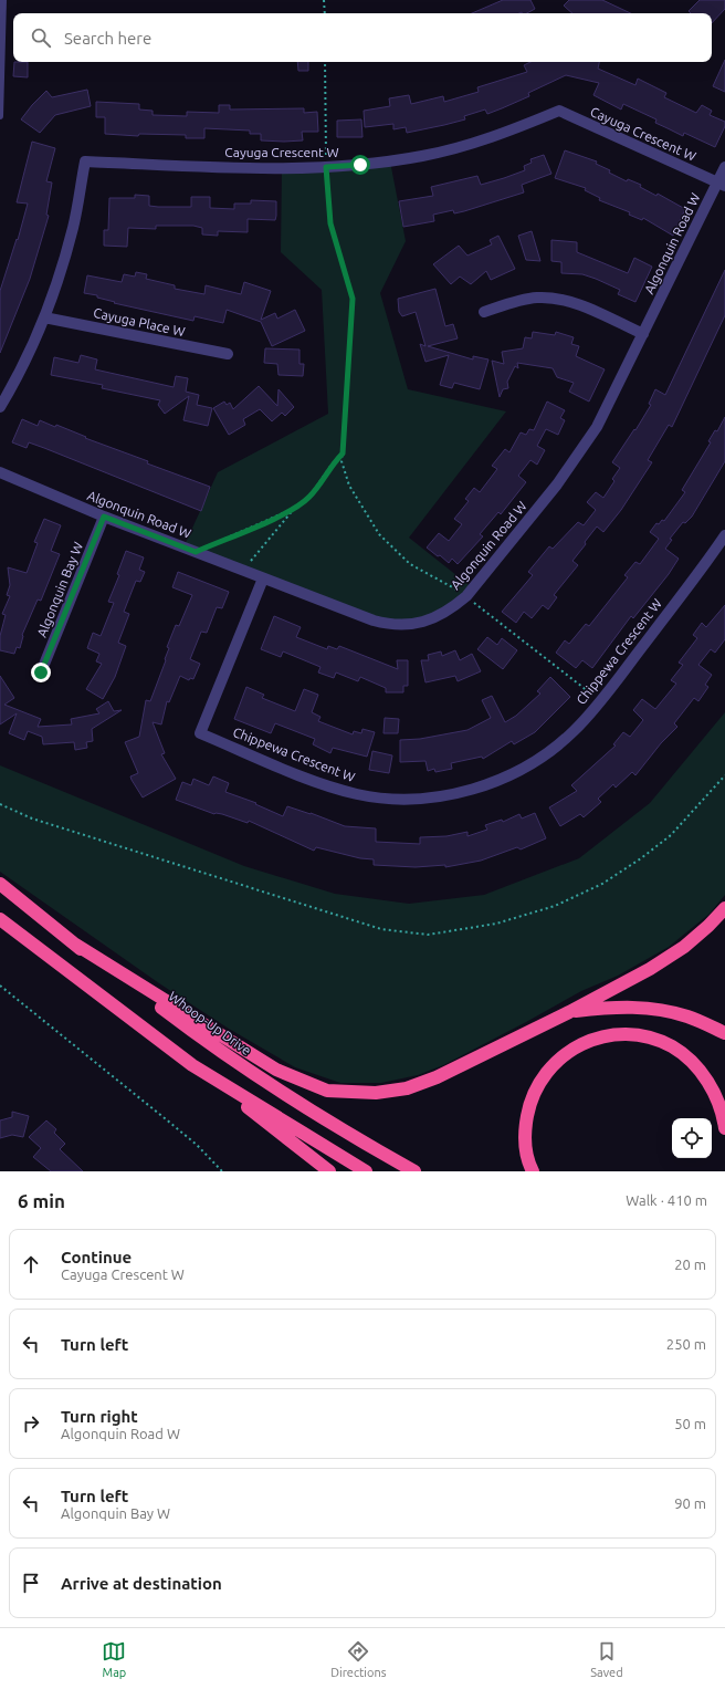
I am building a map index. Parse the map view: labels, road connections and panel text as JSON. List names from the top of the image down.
{
  "streets": {
    "highway": ["Whoop-Up Drive"],
    "street": [
      "Cayuga Crescent W",
      "Algonquin Road W",
      "Cayuga Place W",
      "Algonquin Bay W",
      "Chippewa Crescent W"
    ]
  },
  "crossings": [
    ["Cayuga Crescent W", "Algonquin Road W"],
    ["Cayuga Crescent W", "Cayuga Place W"],
    ["Algonquin Road W", "Algonquin Bay W"],
    ["Algonquin Road W", "Chippewa Crescent W"]
  ],
  "page": {
    "search": "Search here",
    "heading": ["6 min", "Walk · 410 m"],
    "list": [
      ["Continue", "Cayuga Crescent W", "20 m"],
      ["Turn left", "250 m"],
      ["Turn right", "Algonquin Road W", "50 m"],
      ["Turn left", "Algonquin Bay W", "90 m"],
      "Arrive at destination"
    ],
    "nav": ["Map", "Directions", "Saved"]
  }
}
